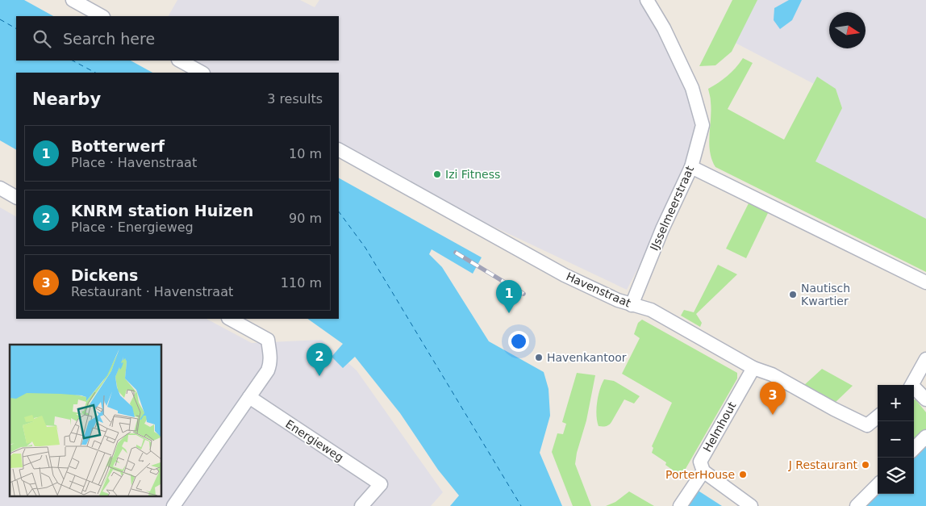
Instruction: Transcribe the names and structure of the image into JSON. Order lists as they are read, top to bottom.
{
  "streets": {
    "street": [
      "IJsselmeerstraat",
      "Havenstraat",
      "Helmhout",
      "Energieweg"
    ]
  },
  "crossings": [
    ["IJsselmeerstraat", "Havenstraat"],
    ["Havenstraat", "Helmhout"]
  ],
  "places": [
    "Izi Fitness",
    "Nautisch Kwartier",
    "Havenkantoor",
    "J Restaurant",
    "PorterHouse"
  ],
  "north": "right",
  "page": {
    "search": "Search here",
    "heading": ["Nearby", "3 results"],
    "list": [
      {
        "mark": "1",
        "name": "Botterwerf",
        "note": "Place · Havenstraat",
        "value": "10 m"
      },
      {
        "mark": "2",
        "name": "KNRM station Huizen",
        "note": "Place · Energieweg",
        "value": "90 m"
      },
      {
        "mark": "3",
        "name": "Dickens",
        "note": "Restaurant · Havenstraat",
        "value": "110 m"
      }
    ],
    "pins": ["1", "2", "3"],
    "map_buttons": ["+", "−"]
  }
}
